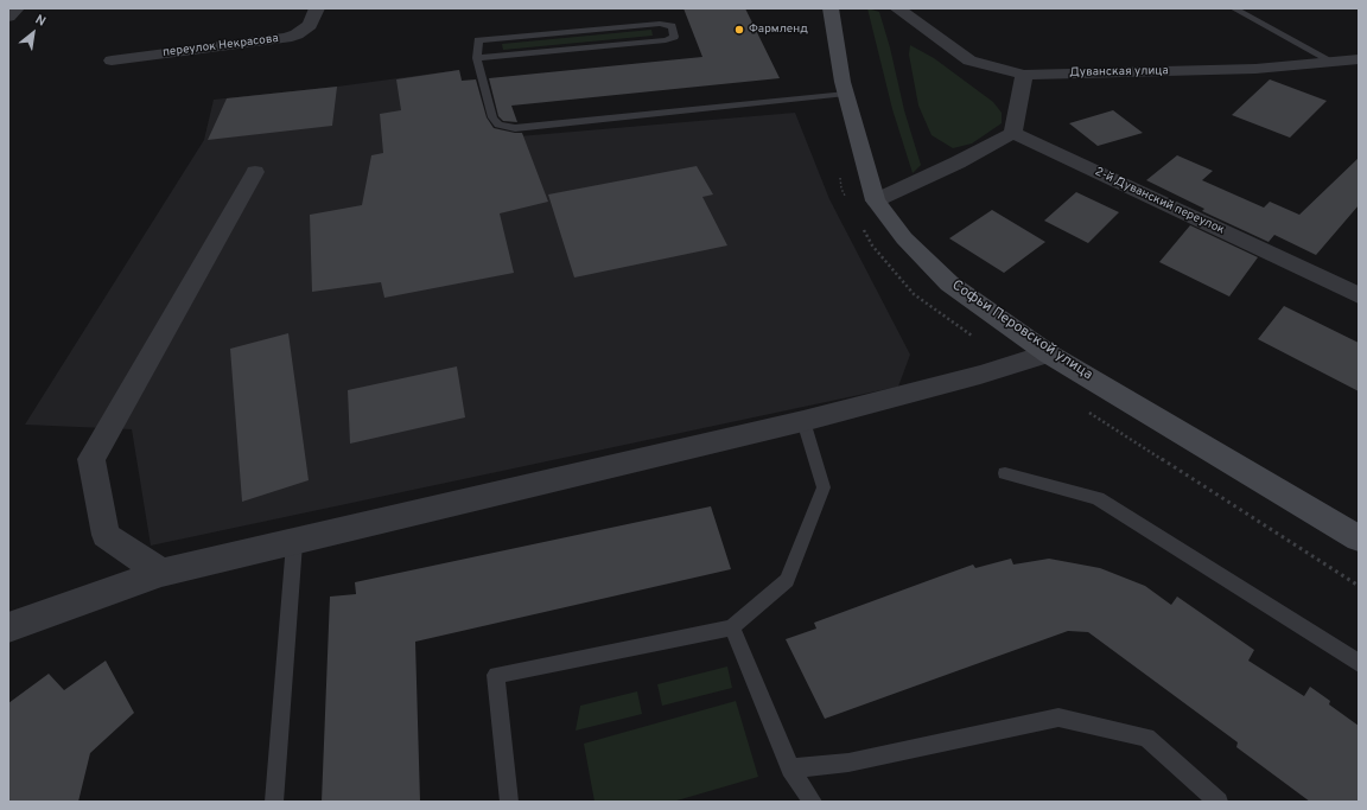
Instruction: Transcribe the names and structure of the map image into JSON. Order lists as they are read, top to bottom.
{
  "streets": {
    "main road": ["Софьи Перовской улица"],
    "street": ["переулок Некрасова", "Дуванская улица", "2-й Дуванский переулок"]
  },
  "places": ["Фармленд"],
  "north": "top right"
}
